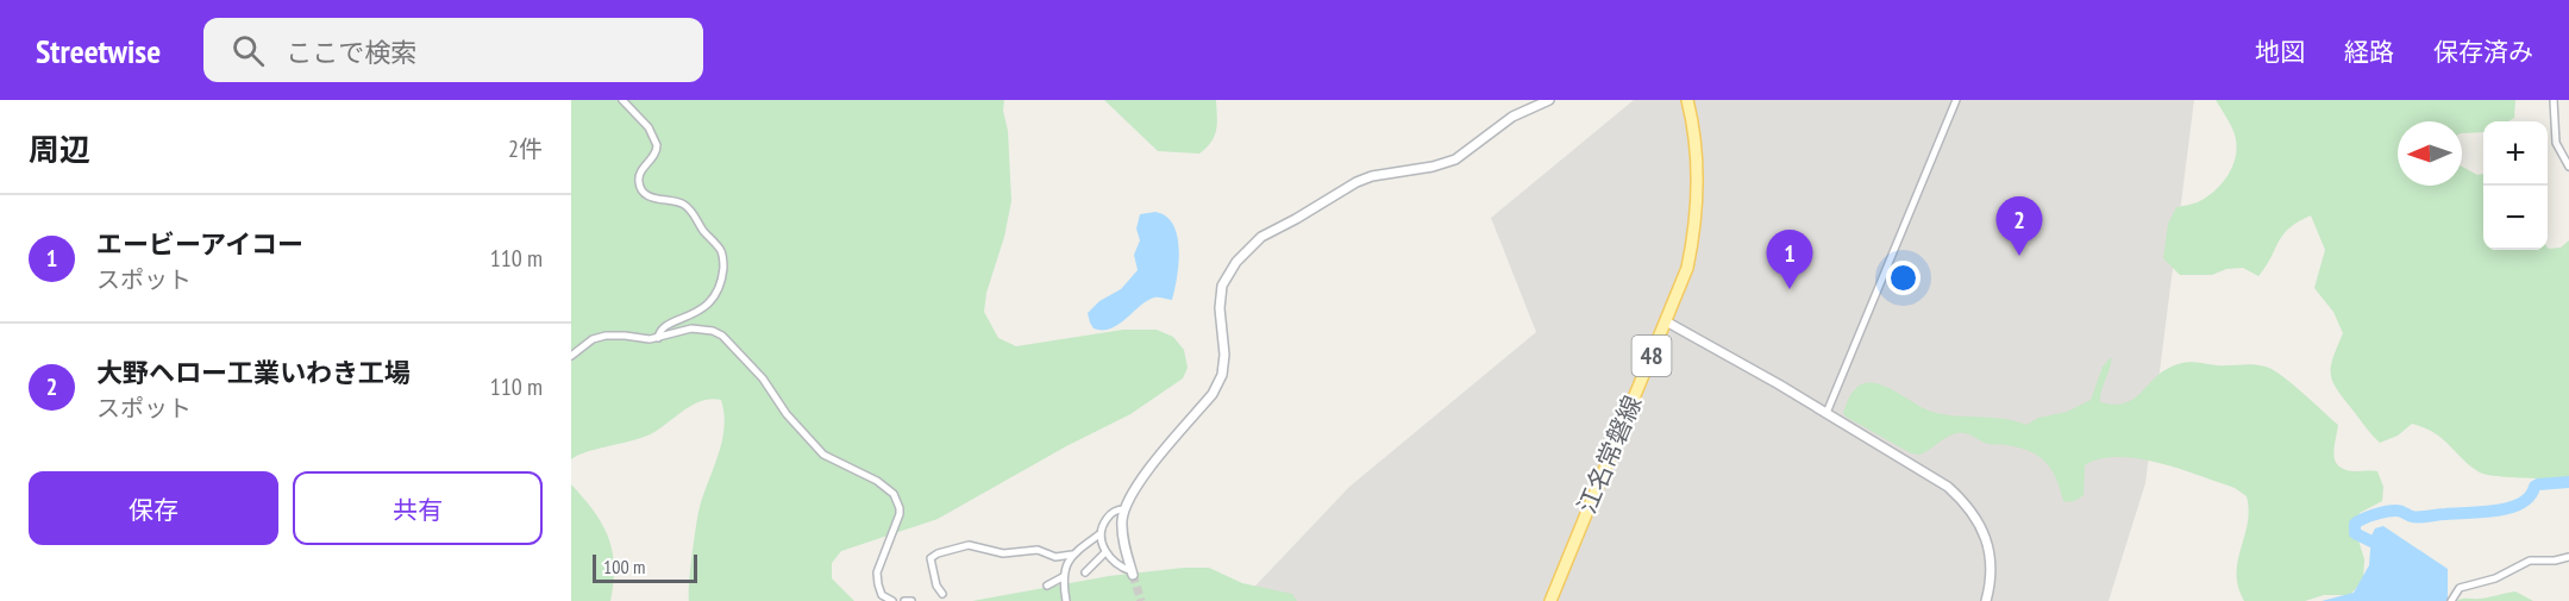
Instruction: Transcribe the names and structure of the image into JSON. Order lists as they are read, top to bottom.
{
  "streets": {
    "main road": ["48", "江名常磐線"]
  },
  "scale_bar": "100 m",
  "north": "left",
  "page": {
    "header": "Streetwise",
    "search": "ここで検索",
    "nav": ["地図", "経路", "保存済み"],
    "heading": ["周辺", "2件"],
    "map_buttons": ["+", "−"],
    "list": [
      {
        "mark": "1",
        "name": "エービーアイコー",
        "note": "スポット",
        "value": "110 m"
      },
      {
        "mark": "2",
        "name": "大野ヘロー工業いわき工場",
        "note": "スポット",
        "value": "110 m"
      }
    ],
    "pins": ["2", "1"],
    "buttons": ["保存", "共有"],
    "scale": "100 m"
  }
}
